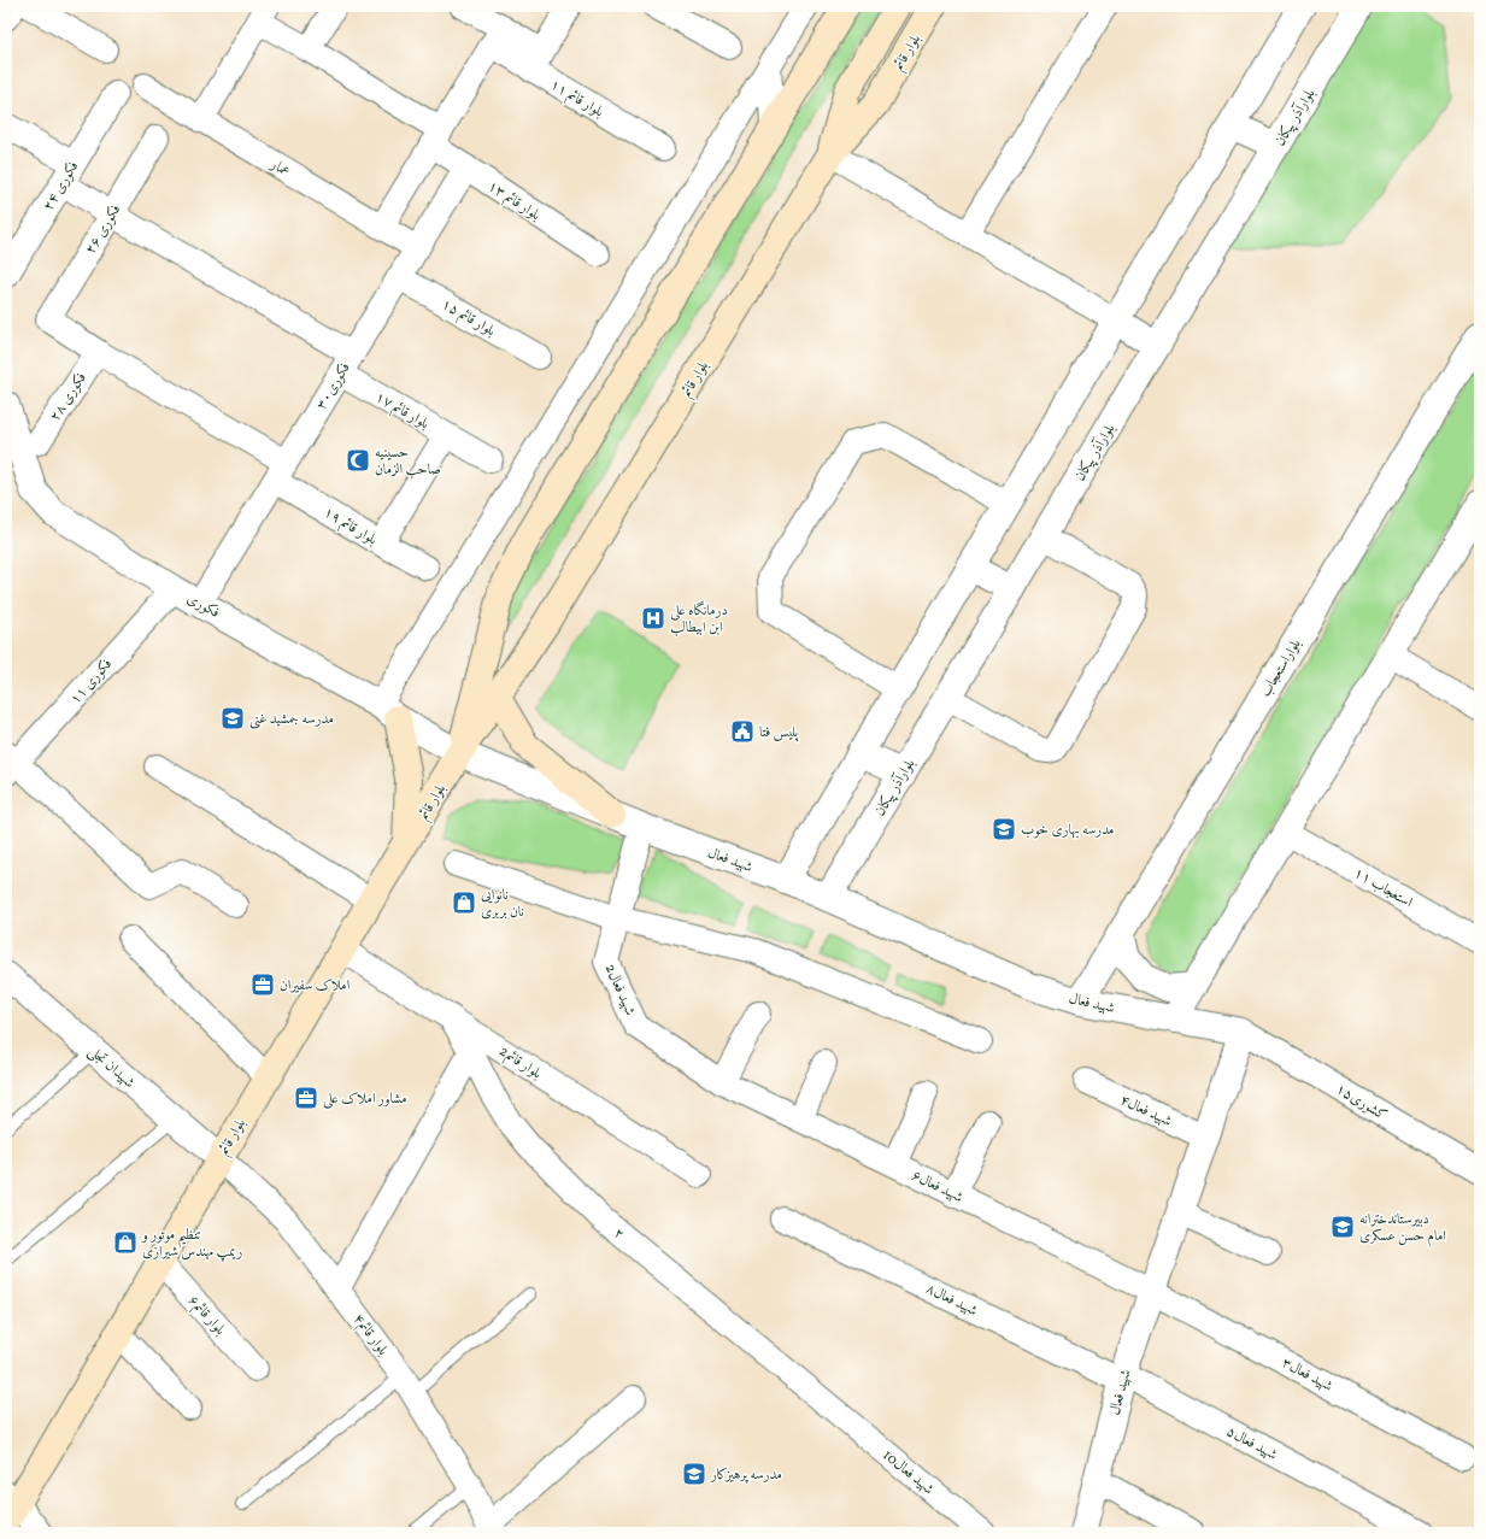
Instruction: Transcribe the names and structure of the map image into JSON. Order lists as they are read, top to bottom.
{
  "streets": {
    "main road": ["بلوار قائم"],
    "street": [
      "بلوار قائم ۱۱",
      "بلوارآذر پیکان",
      "عمار",
      "فکوری ۲۴",
      "بلوار قائم ۱۳",
      "فکوری ۲۶",
      "بلوار قائم ۱۵",
      "فکوری۳۰",
      "فکوری ۲۸",
      "بلوار قائم ۱۷",
      "بلوار قائم ۱۹",
      "فکوری",
      "بلواراستعجاب",
      "فکوری ۱۱",
      "شهید فعال",
      "استعجاب ۱۱",
      "شهید فعال2",
      "2بلوار قائم",
      "شهیدان تجلی",
      "کشوری۱۵",
      "شهید فعال۴",
      "شهید فعال۶",
      "۲",
      "شهید فعال۸",
      "بلوار قائم۶",
      "بلوار قائم۴",
      "شهید فعال۳",
      "شهید فعال۵",
      "10شهید فعال"
    ]
  },
  "crossings": [
    ["بلوار قائم", "فکوری"],
    ["بلوار قائم", "شهید فعال"],
    ["بلوار قائم", "2بلوار قائم"],
    ["بلوار قائم", "شهیدان تجلی"],
    ["بلوار قائم", "بلوار قائم۶"],
    ["بلوار قائم", "بلوار قائم۴"],
    ["بلوارآذر پیکان", "شهید فعال"],
    ["عمار", "فکوری۳۰"],
    ["فکوری ۲۴", "بلوار قائم ۱۷"],
    ["بلوار قائم ۱۳", "فکوری۳۰"],
    ["فکوری ۲۶", "بلوار قائم ۱۷"],
    ["فکوری ۲۶", "بلوار قائم ۱۹"],
    ["بلوار قائم ۱۵", "فکوری۳۰"],
    ["فکوری۳۰", "بلوار قائم ۱۷"],
    ["فکوری۳۰", "بلوار قائم ۱۹"],
    ["فکوری۳۰", "فکوری"],
    ["فکوری ۲۸", "بلوار قائم ۱۹"],
    ["فکوری", "فکوری ۱۱"],
    ["فکوری", "شهید فعال"],
    ["بلواراستعجاب", "شهید فعال"],
    ["شهید فعال", "شهید فعال2"],
    ["شهید فعال", "کشوری۱۵"],
    ["شهید فعال", "شهید فعال۴"],
    ["شهید فعال", "شهید فعال۶"],
    ["شهید فعال", "شهید فعال۸"],
    ["شهید فعال", "شهید فعال۳"],
    ["شهید فعال", "شهید فعال۵"],
    ["شهید فعال2", "شهید فعال۶"],
    ["2بلوار قائم", "۲"],
    ["شهیدان تجلی", "بلوار قائم۴"],
    ["شهید فعال۶", "شهید فعال۳"],
    ["۲", "10شهید فعال"],
    ["شهید فعال۸", "شهید فعال۵"]
  ],
  "places": {
    "mosque": ["حسینیه صاحب الزمان"],
    "hospital": ["درمانگاه علی ابن ابیطالب"],
    "school or university": [
      "مدرسه جمشید غنی",
      "مدرسه بهاری خوب",
      "دبیرستاندخترانه امام حسن عسکری",
      "مدرسه پرهیزکار"
    ],
    "public building": ["پلیس فتا"],
    "shop": ["نانوایی نان بربری", "تنظیم موتور و ریمپ مهندس شیرازی"],
    "office": ["املاک سفیران", "مشاور املاک علی"]
  }
}
